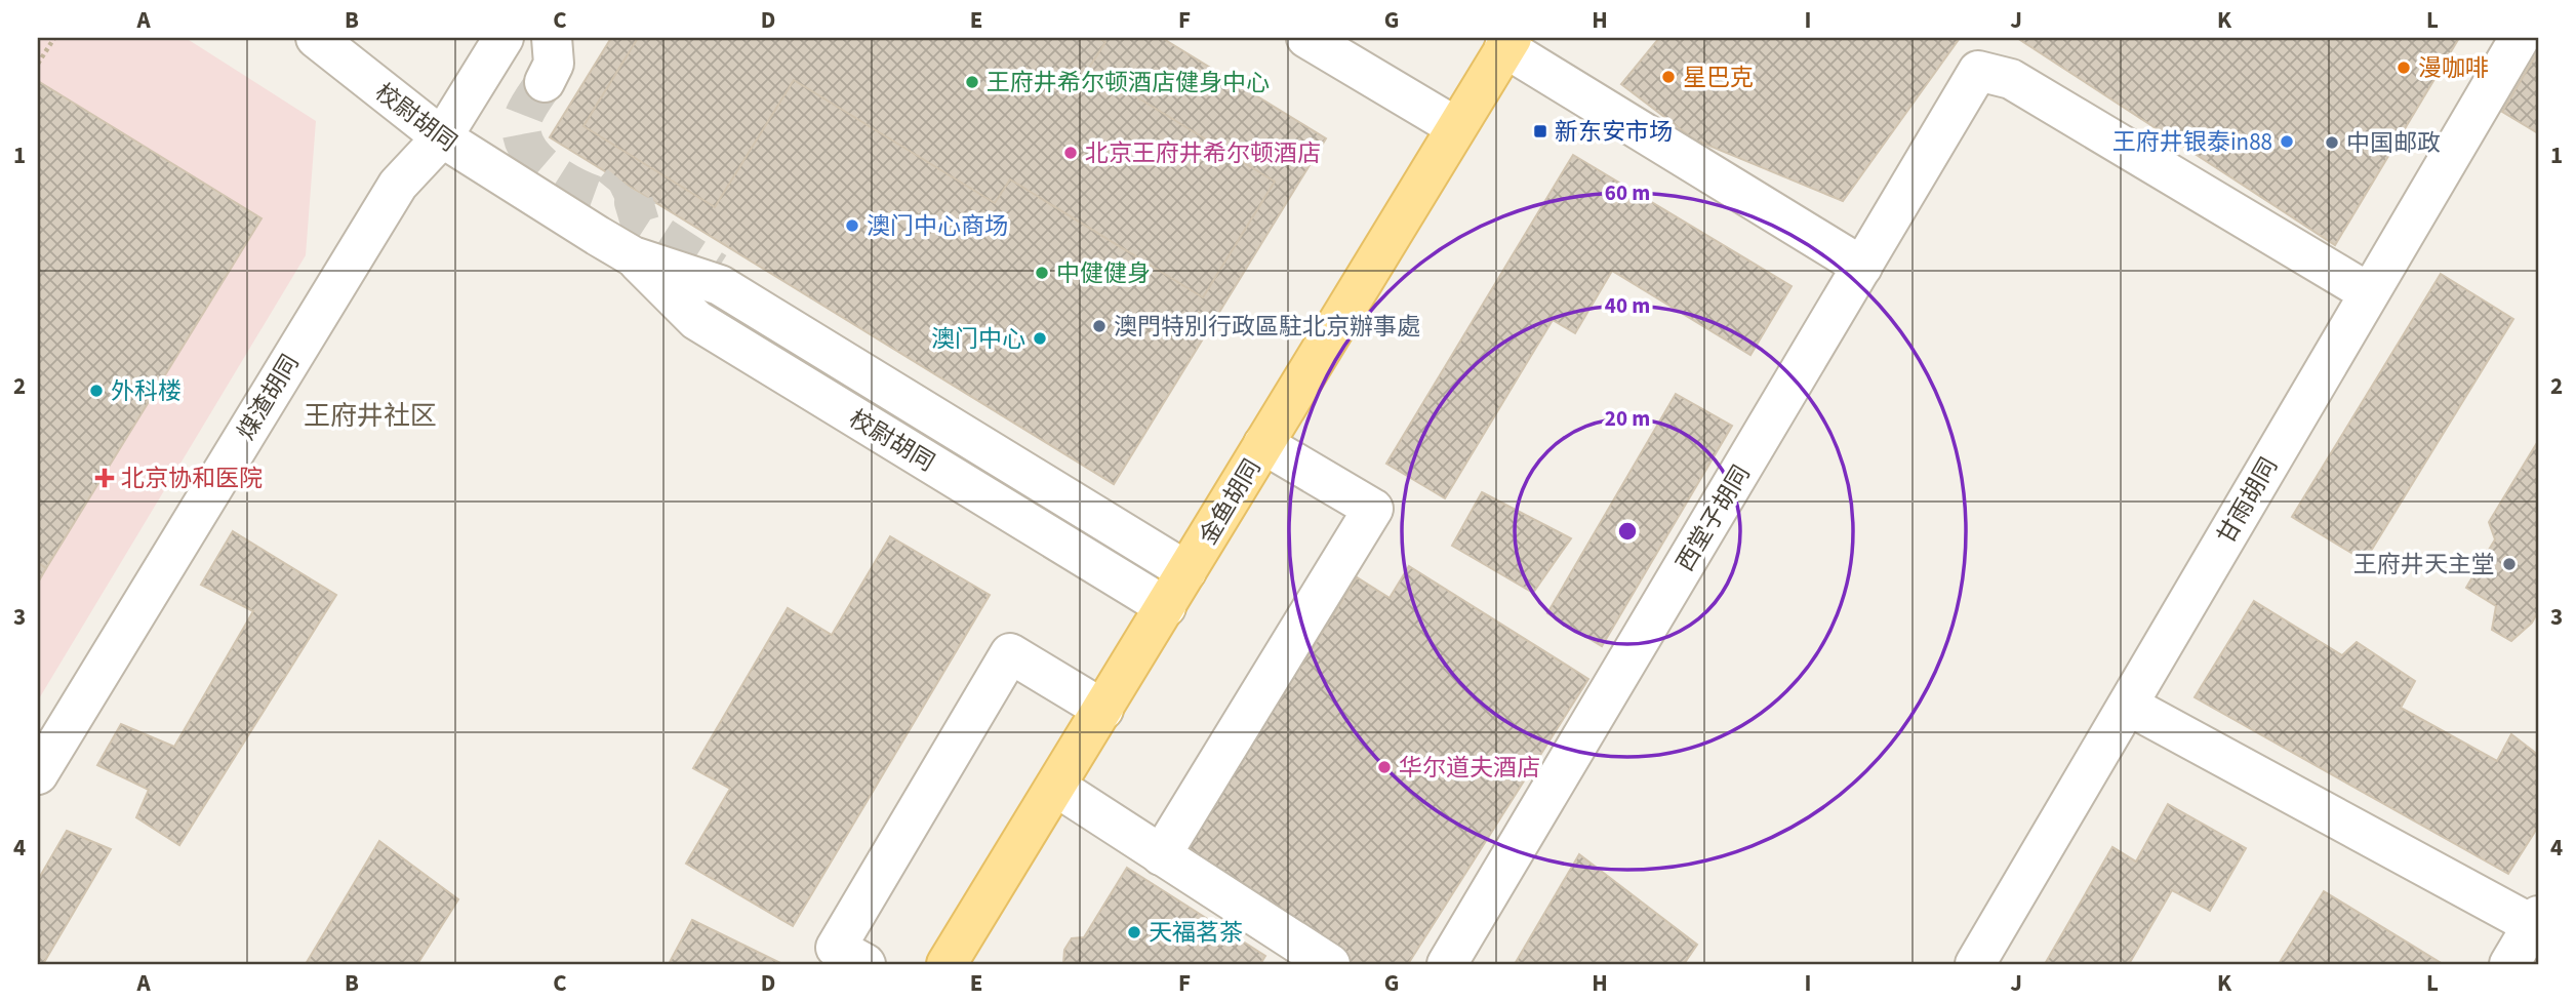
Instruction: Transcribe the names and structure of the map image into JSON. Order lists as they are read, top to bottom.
{
  "streets": {
    "main road": ["金鱼胡同"],
    "street": [
      "校尉胡同",
      "煤渣胡同",
      "甘雨胡同",
      "西堂子胡同"
    ]
  },
  "crossings": [
    ["校尉胡同", "煤渣胡同"],
    ["校尉胡同", "金鱼胡同"],
    ["甘雨胡同", "西堂子胡同"]
  ],
  "districts": ["王府井社区"],
  "places": {
    "other": [
      "漫咖啡",
      "星巴克",
      "王府井希尔顿酒店健身中心",
      "王府井银泰in88",
      "中国邮政",
      "北京王府井希尔顿酒店",
      "澳门中心商场",
      "中健健身",
      "澳門特別行政區駐北京辦事處",
      "澳门中心",
      "外科楼",
      "王府井天主堂",
      "华尔道夫酒店",
      "天福茗茶"
    ],
    "transit": ["新东安市场"],
    "health": ["北京协和医院"]
  },
  "grid": {
    "columns": [
      "A",
      "B",
      "C",
      "D",
      "E",
      "F",
      "G",
      "H",
      "I",
      "J",
      "K",
      "L"
    ],
    "rows": [
      "1",
      "2",
      "3",
      "4"
    ]
  },
  "rings": ["60 m", "40 m", "20 m"]
}
